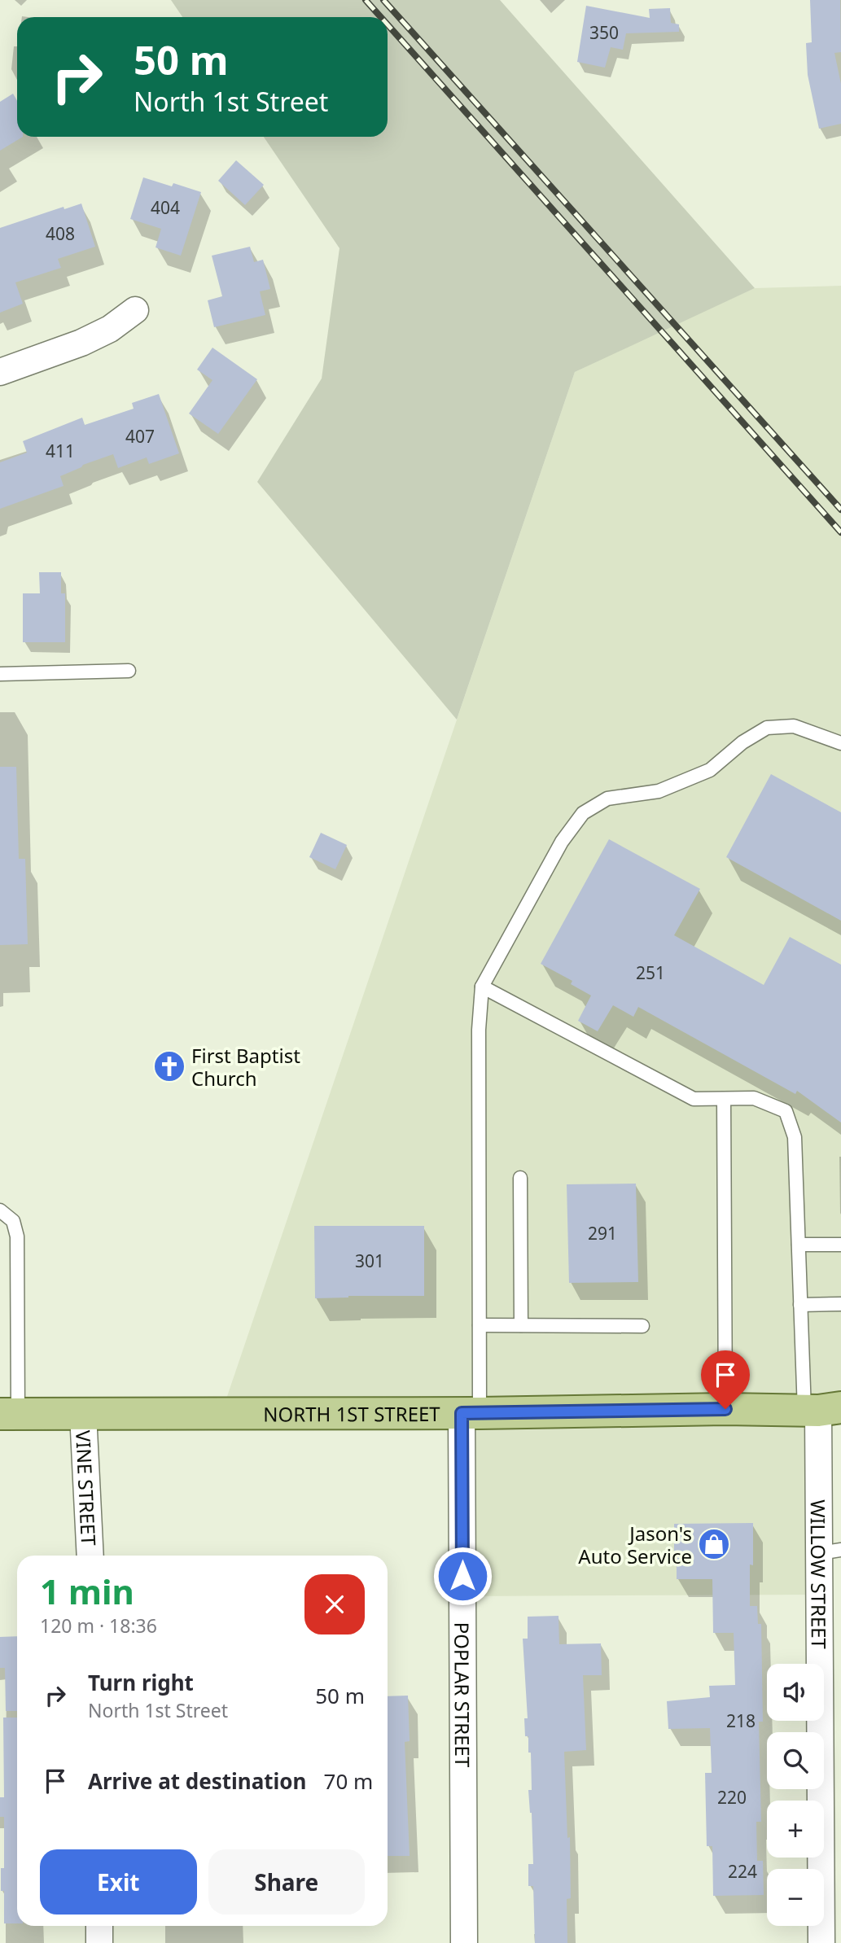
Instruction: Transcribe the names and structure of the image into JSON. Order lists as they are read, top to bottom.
{
  "streets": {
    "main road": ["NORTH 1ST STREET"],
    "street": ["VINE STREET", "WILLOW STREET", "POPLAR STREET"]
  },
  "crossings": [
    ["NORTH 1ST STREET", "VINE STREET"],
    ["NORTH 1ST STREET", "WILLOW STREET"],
    ["NORTH 1ST STREET", "POPLAR STREET"]
  ],
  "places": {
    "church": ["First Baptist Church"],
    "shop": ["Jason's Auto Service"]
  },
  "house_numbers": [
    "350",
    "404",
    "408",
    "407",
    "411",
    "251",
    "291",
    "301",
    "218",
    "220",
    "224"
  ],
  "page": {
    "turn": ["50 m", "North 1st Street"],
    "heading": ["1 min", "120 m · 18:36"],
    "list": [
      {
        "name": "Turn right",
        "note": "North 1st Street",
        "value": "50 m"
      },
      {
        "name": "Arrive at destination",
        "value": "70 m"
      }
    ],
    "map_buttons": ["+", "−"],
    "buttons": ["Exit", "Share"]
  }
}
